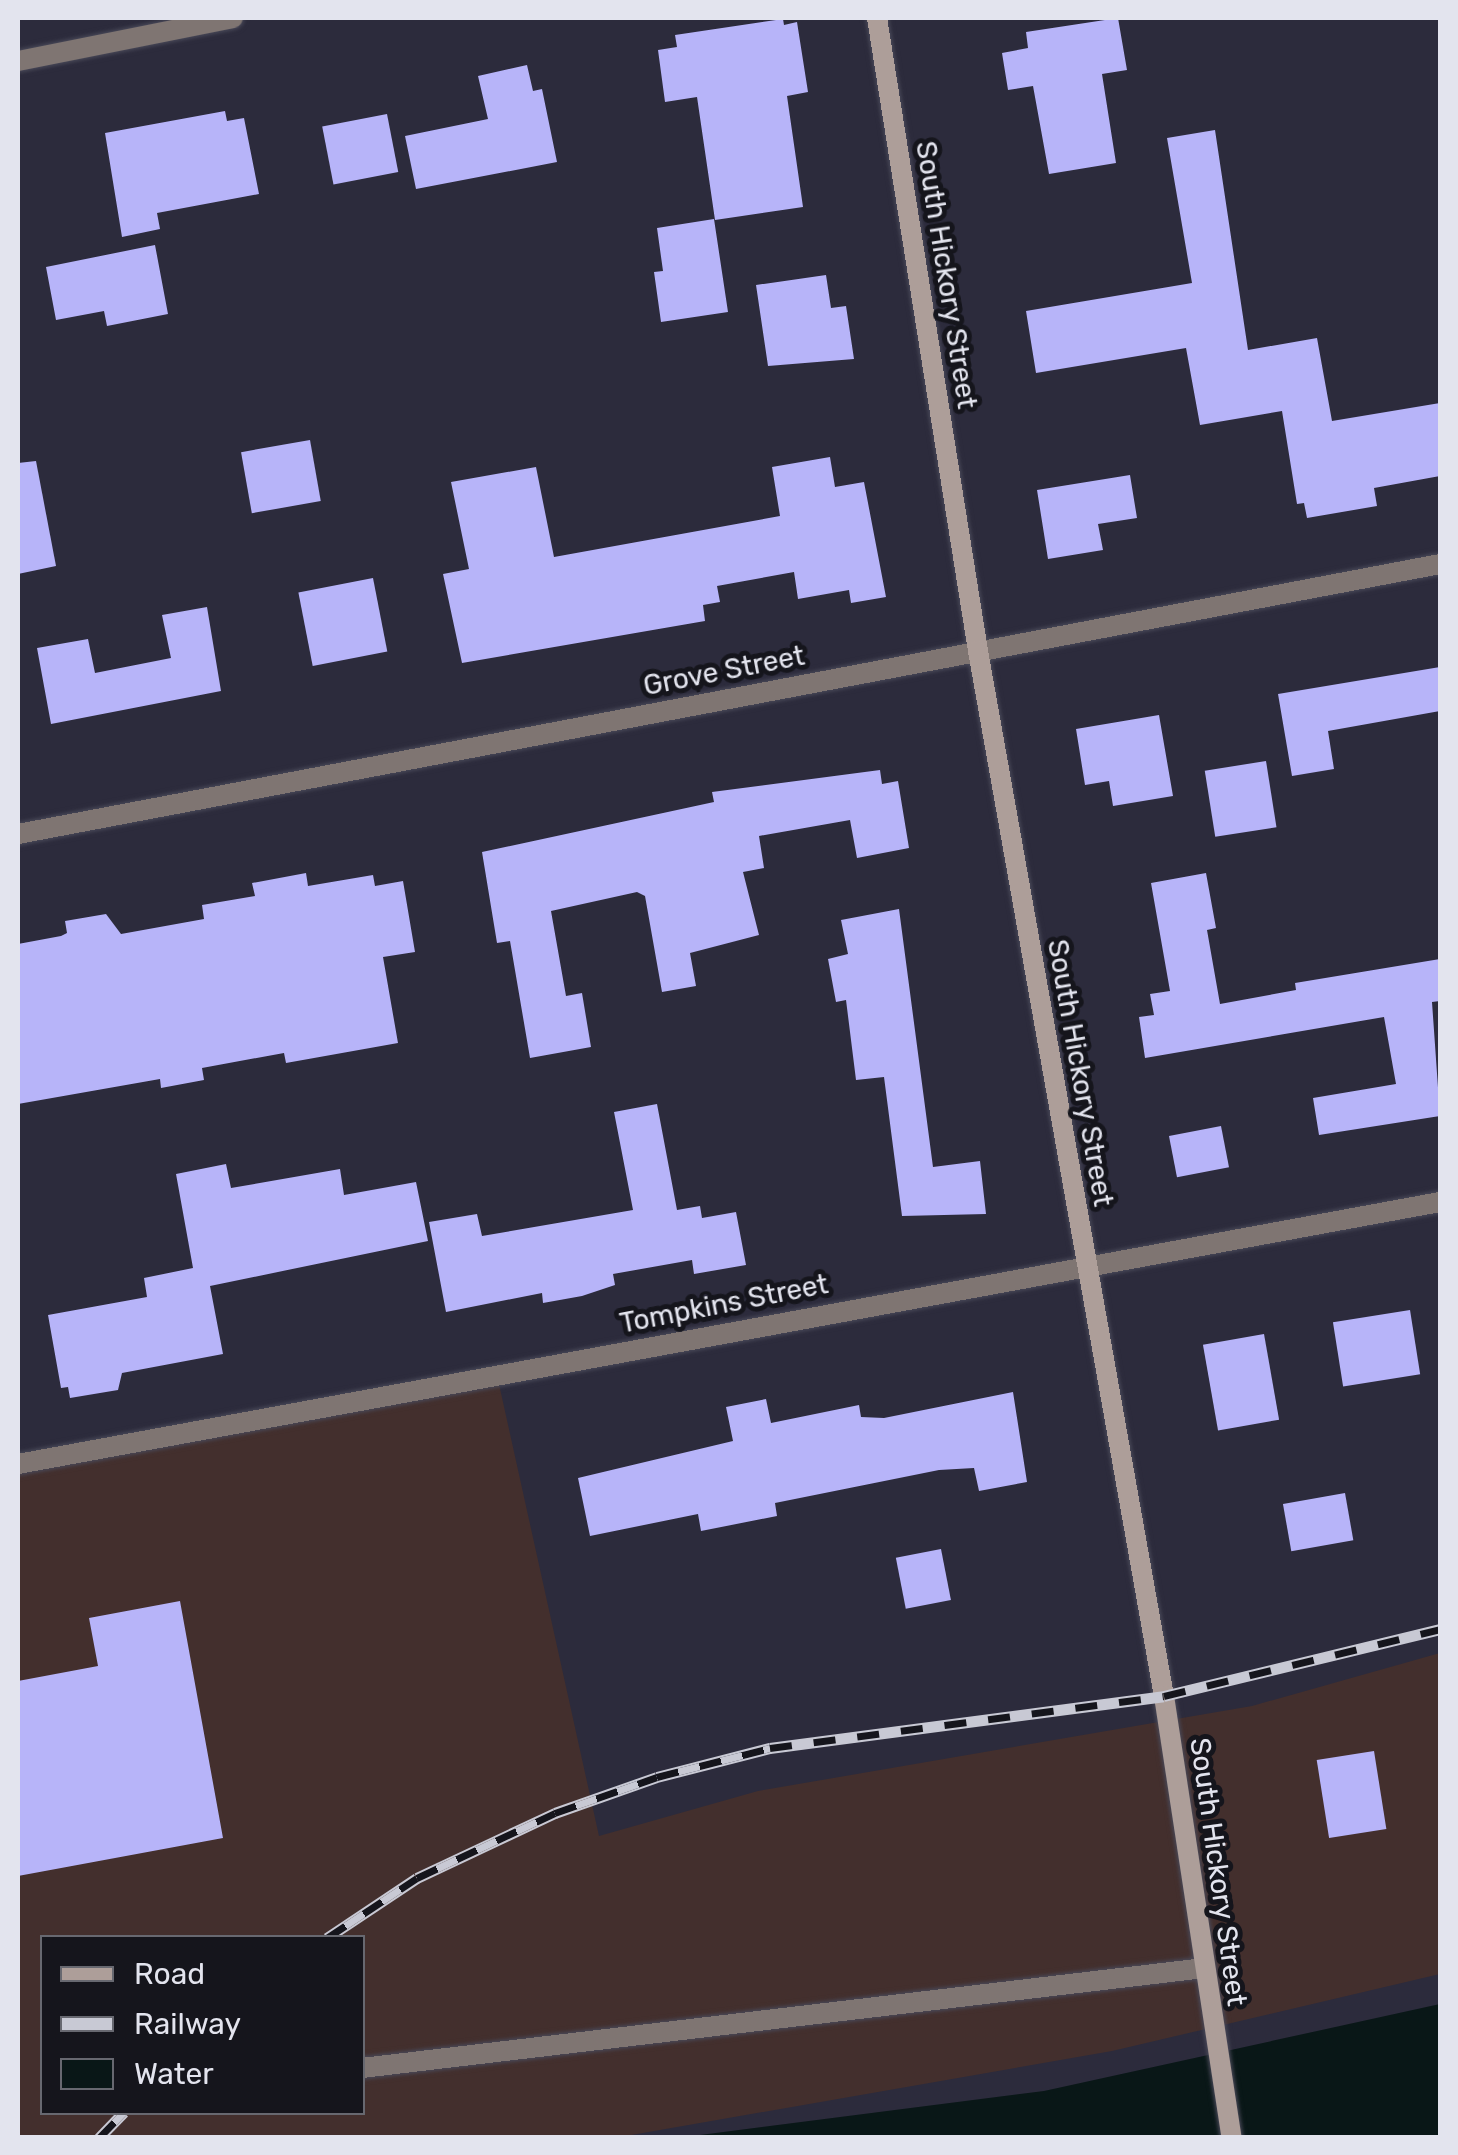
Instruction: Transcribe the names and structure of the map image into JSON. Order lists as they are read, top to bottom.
{
  "streets": {
    "street": ["South Hickory Street", "Grove Street", "Tompkins Street"]
  },
  "crossings": [
    ["South Hickory Street", "Grove Street"],
    ["South Hickory Street", "Tompkins Street"]
  ],
  "legend": ["Road", "Railway", "Water"]
}
